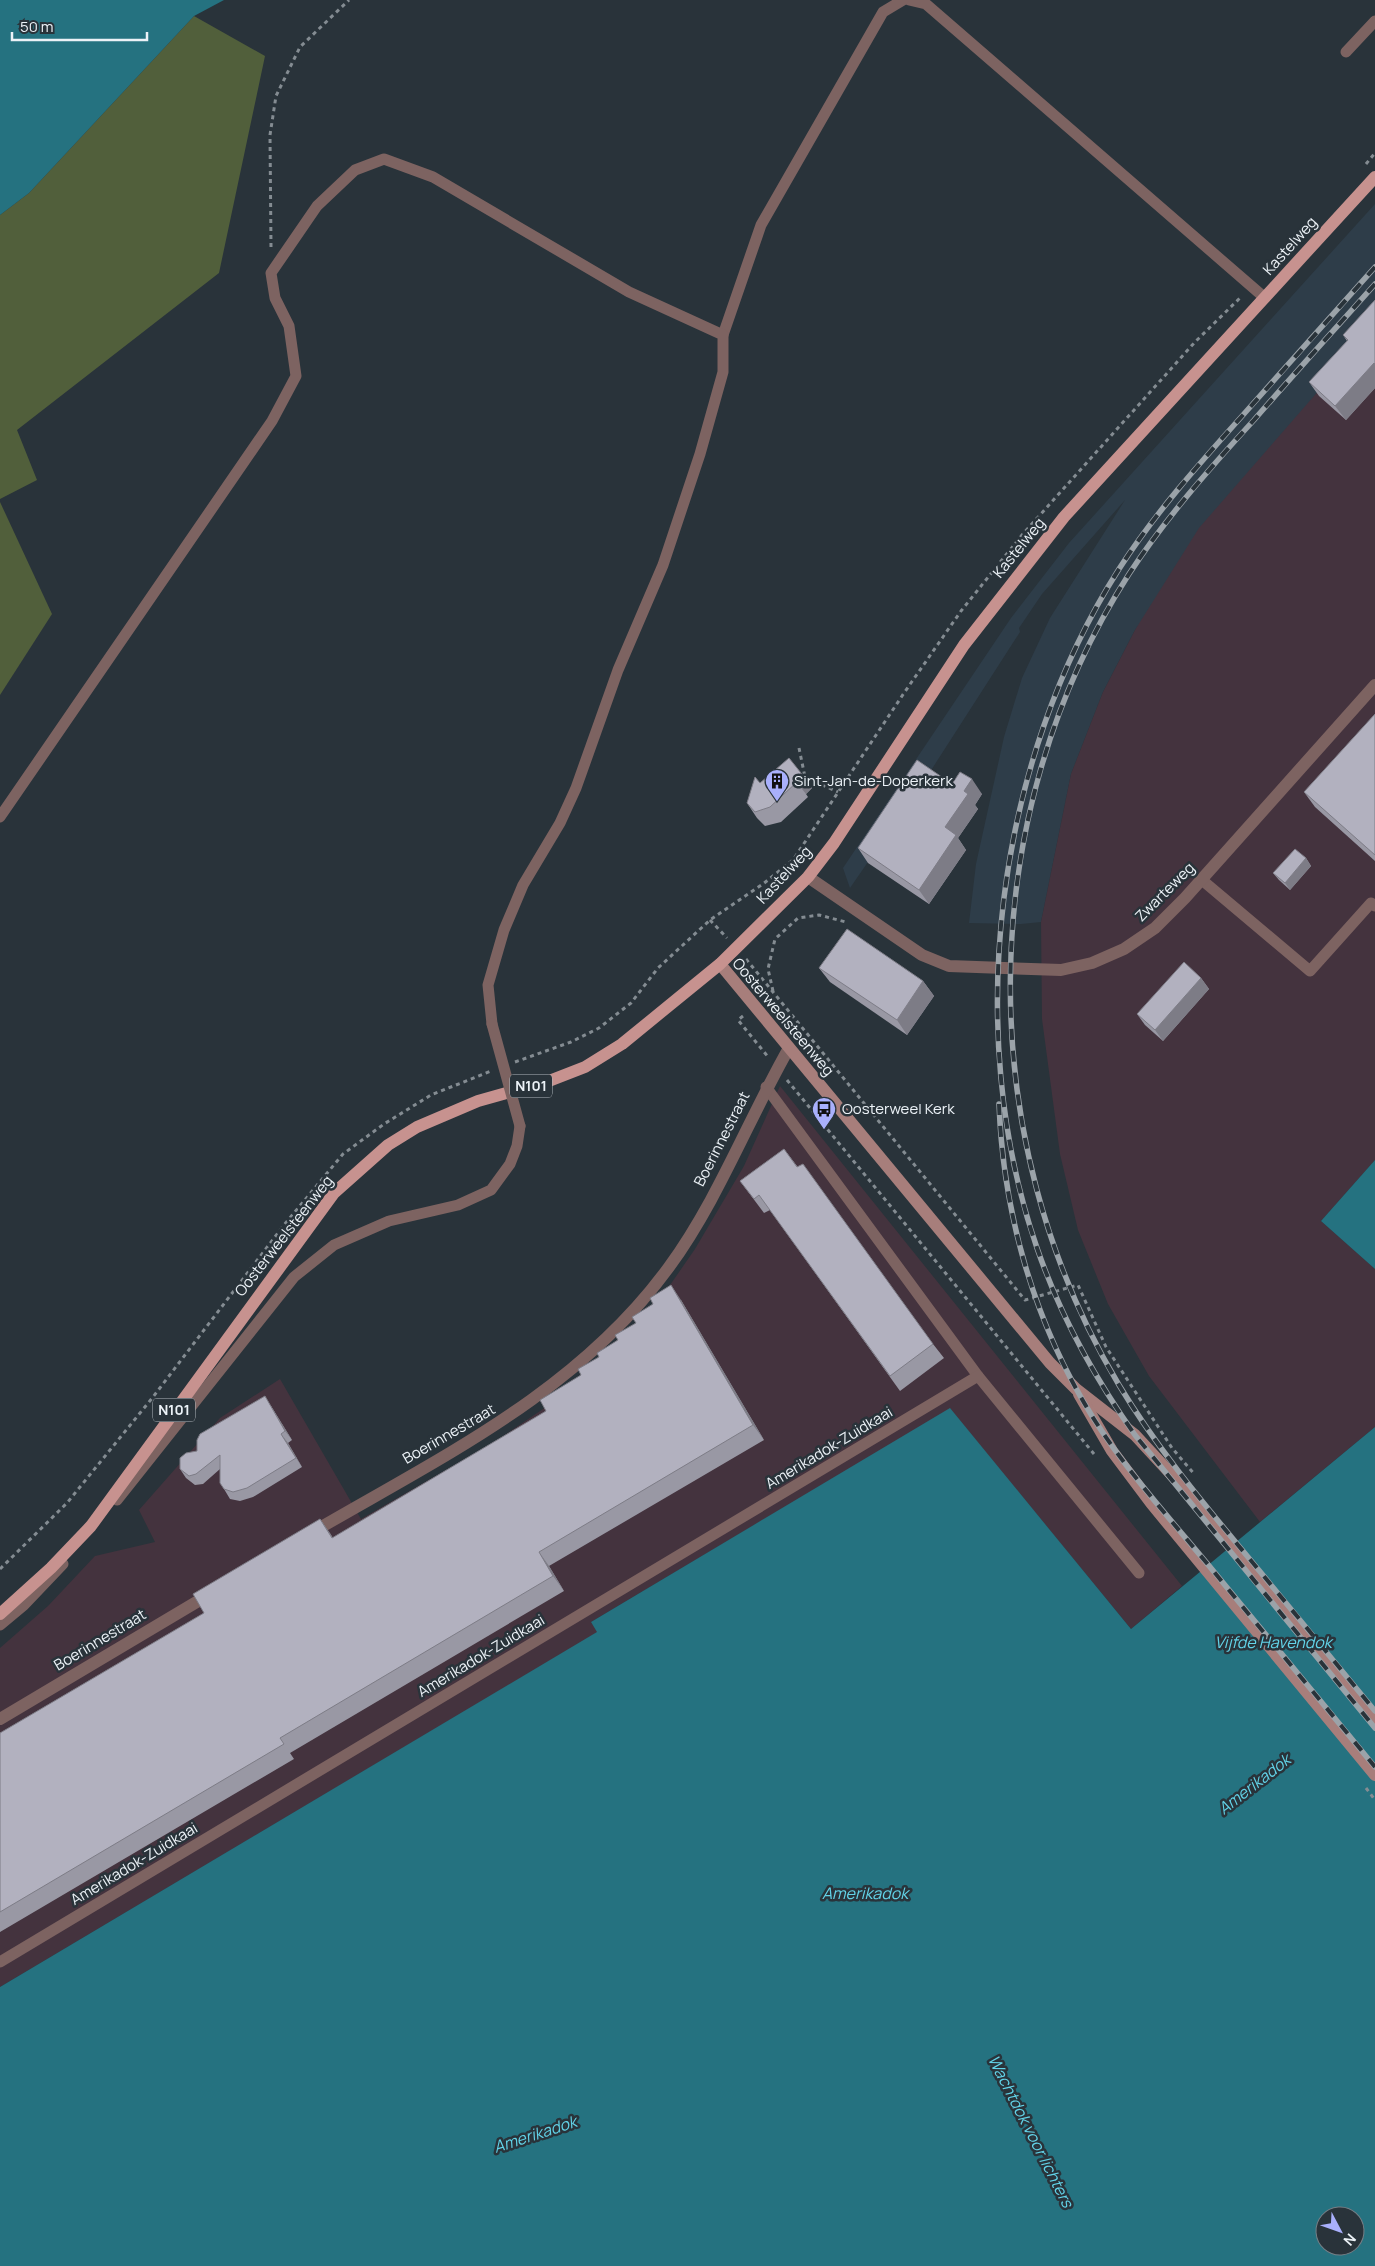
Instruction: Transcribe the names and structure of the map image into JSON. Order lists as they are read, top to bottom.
{
  "streets": {
    "main road": ["Kastelweg", "Oosterweelsteenweg", "N101"],
    "street": ["Zwarteweg", "Boerinnestraat"],
    "lane": ["Amerikadok-Zuidkaai"]
  },
  "crossings": [
    ["Kastelweg", "Zwarteweg"],
    ["Kastelweg", "Oosterweelsteenweg"],
    ["Oosterweelsteenweg", "Boerinnestraat"]
  ],
  "water": ["Vijfde Havendok", "Amerikadok", "Wachtdok voor lichters"],
  "places": {
    "building": ["Sint-Jan-de-Doperkerk"],
    "bus stop": ["Oosterweel Kerk"]
  },
  "scale_bar": "50 m",
  "north": "bottom right"
}
